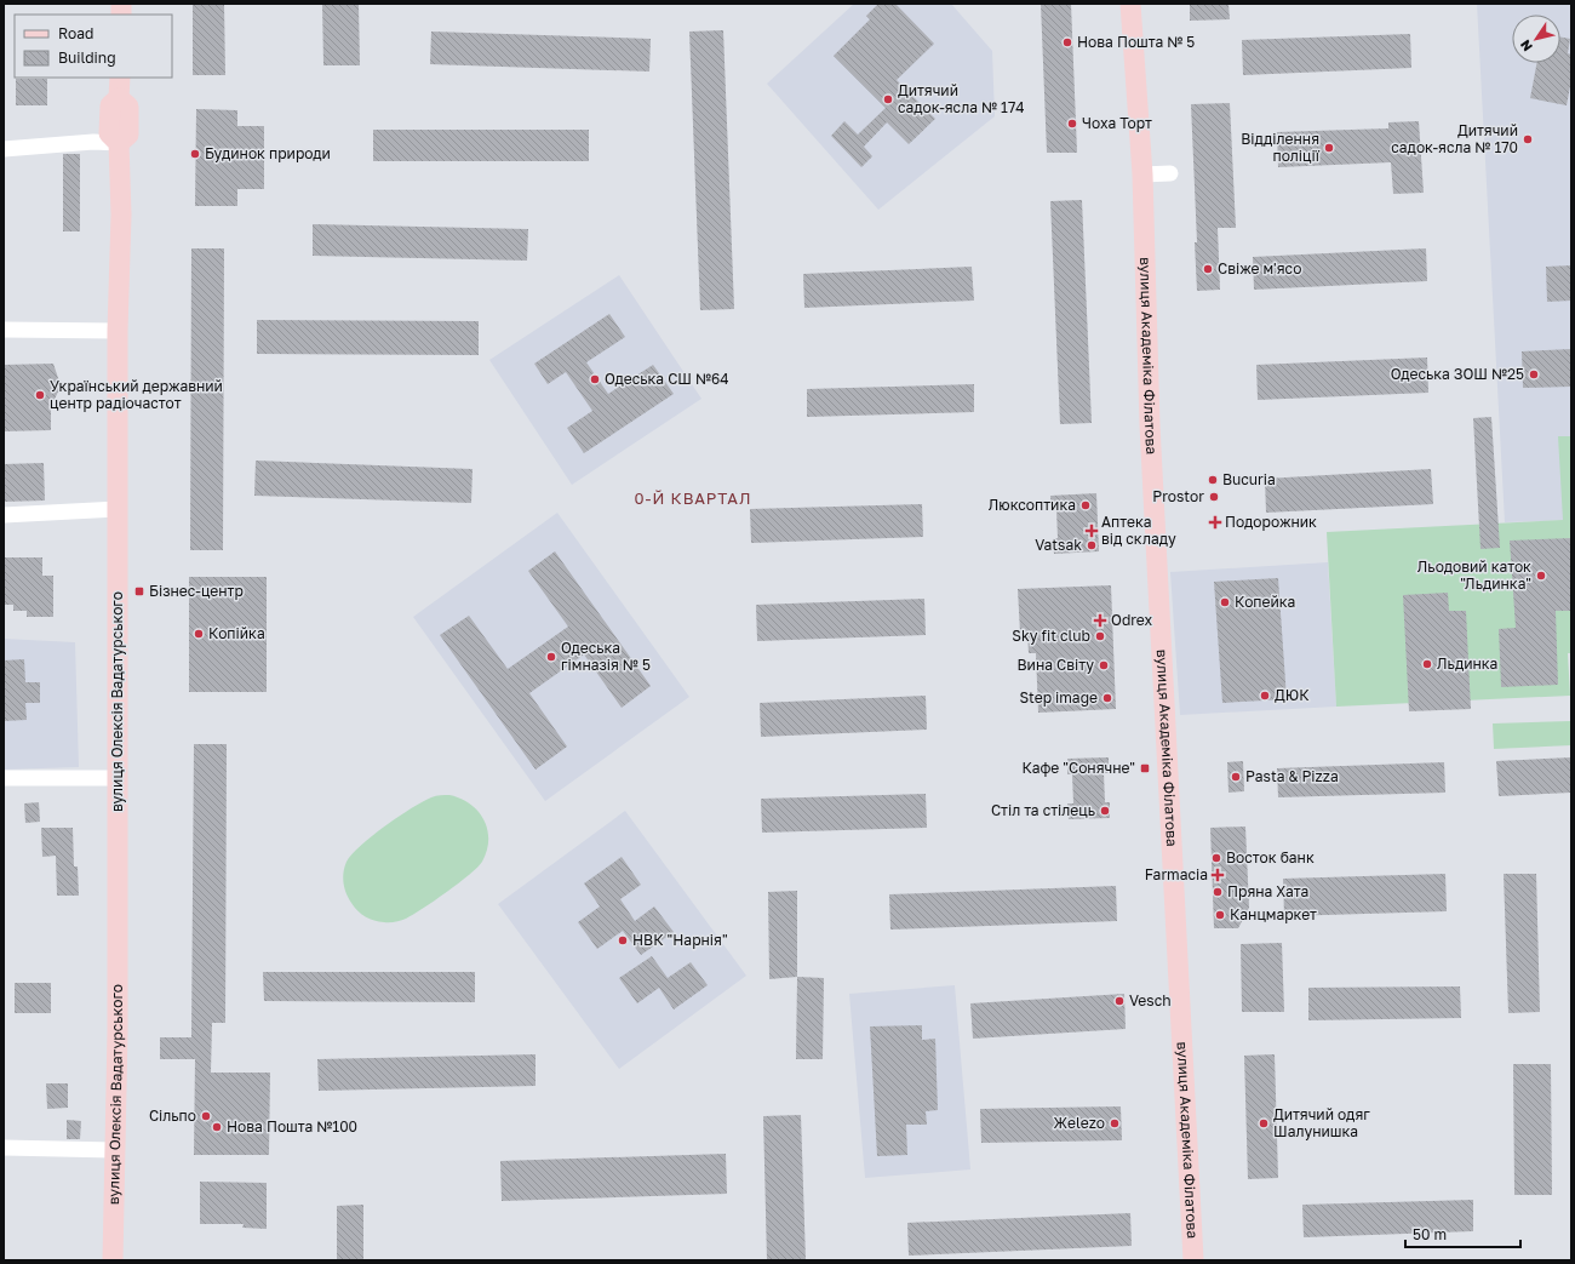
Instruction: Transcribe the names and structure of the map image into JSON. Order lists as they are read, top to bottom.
{
  "streets": {
    "main road": ["вулиця Академіка Філатова", "вулиця Олексія Вадатурського"]
  },
  "districts": ["0-Й КВАРТАЛ"],
  "places": {
    "other": [
      "Нова Пошта № 5",
      "Дитячий садок-ясла № 174",
      "Чоха Торт",
      "Дитячий садок-ясла № 170",
      "Відділення поліції",
      "Будинок природи",
      "Свіже м'ясо",
      "Одеська ЗОШ №25",
      "Одеська СШ №64",
      "Український державний центр радіочастот",
      "Bucuria",
      "Prostor",
      "Люксоптика",
      "Vatsak",
      "Льодовий каток \"Льдинка\"",
      "Копейка",
      "Копійка",
      "Sky fit club",
      "Одеська гімназія № 5",
      "Льдинка",
      "Вина Світу",
      "ДЮК",
      "Step image",
      "Pasta & Pizza",
      "Стіл та стілець",
      "Восток банк",
      "Пряна Хата",
      "Канцмаркет",
      "НВК \"Нарнія\"",
      "Vesch",
      "Сільпо",
      "Жelezo",
      "Дитячий одяг Шалунишка",
      "Нова Пошта №100"
    ],
    "health": [
      "Подорожник",
      "Аптека від складу",
      "Odrex",
      "Farmacia"
    ],
    "transit": ["Бізнес-центр", "Кафе \"Сонячне\""]
  },
  "legend": ["Road", "Building"],
  "scale_bar": "50 m",
  "north": "bottom left"
}
